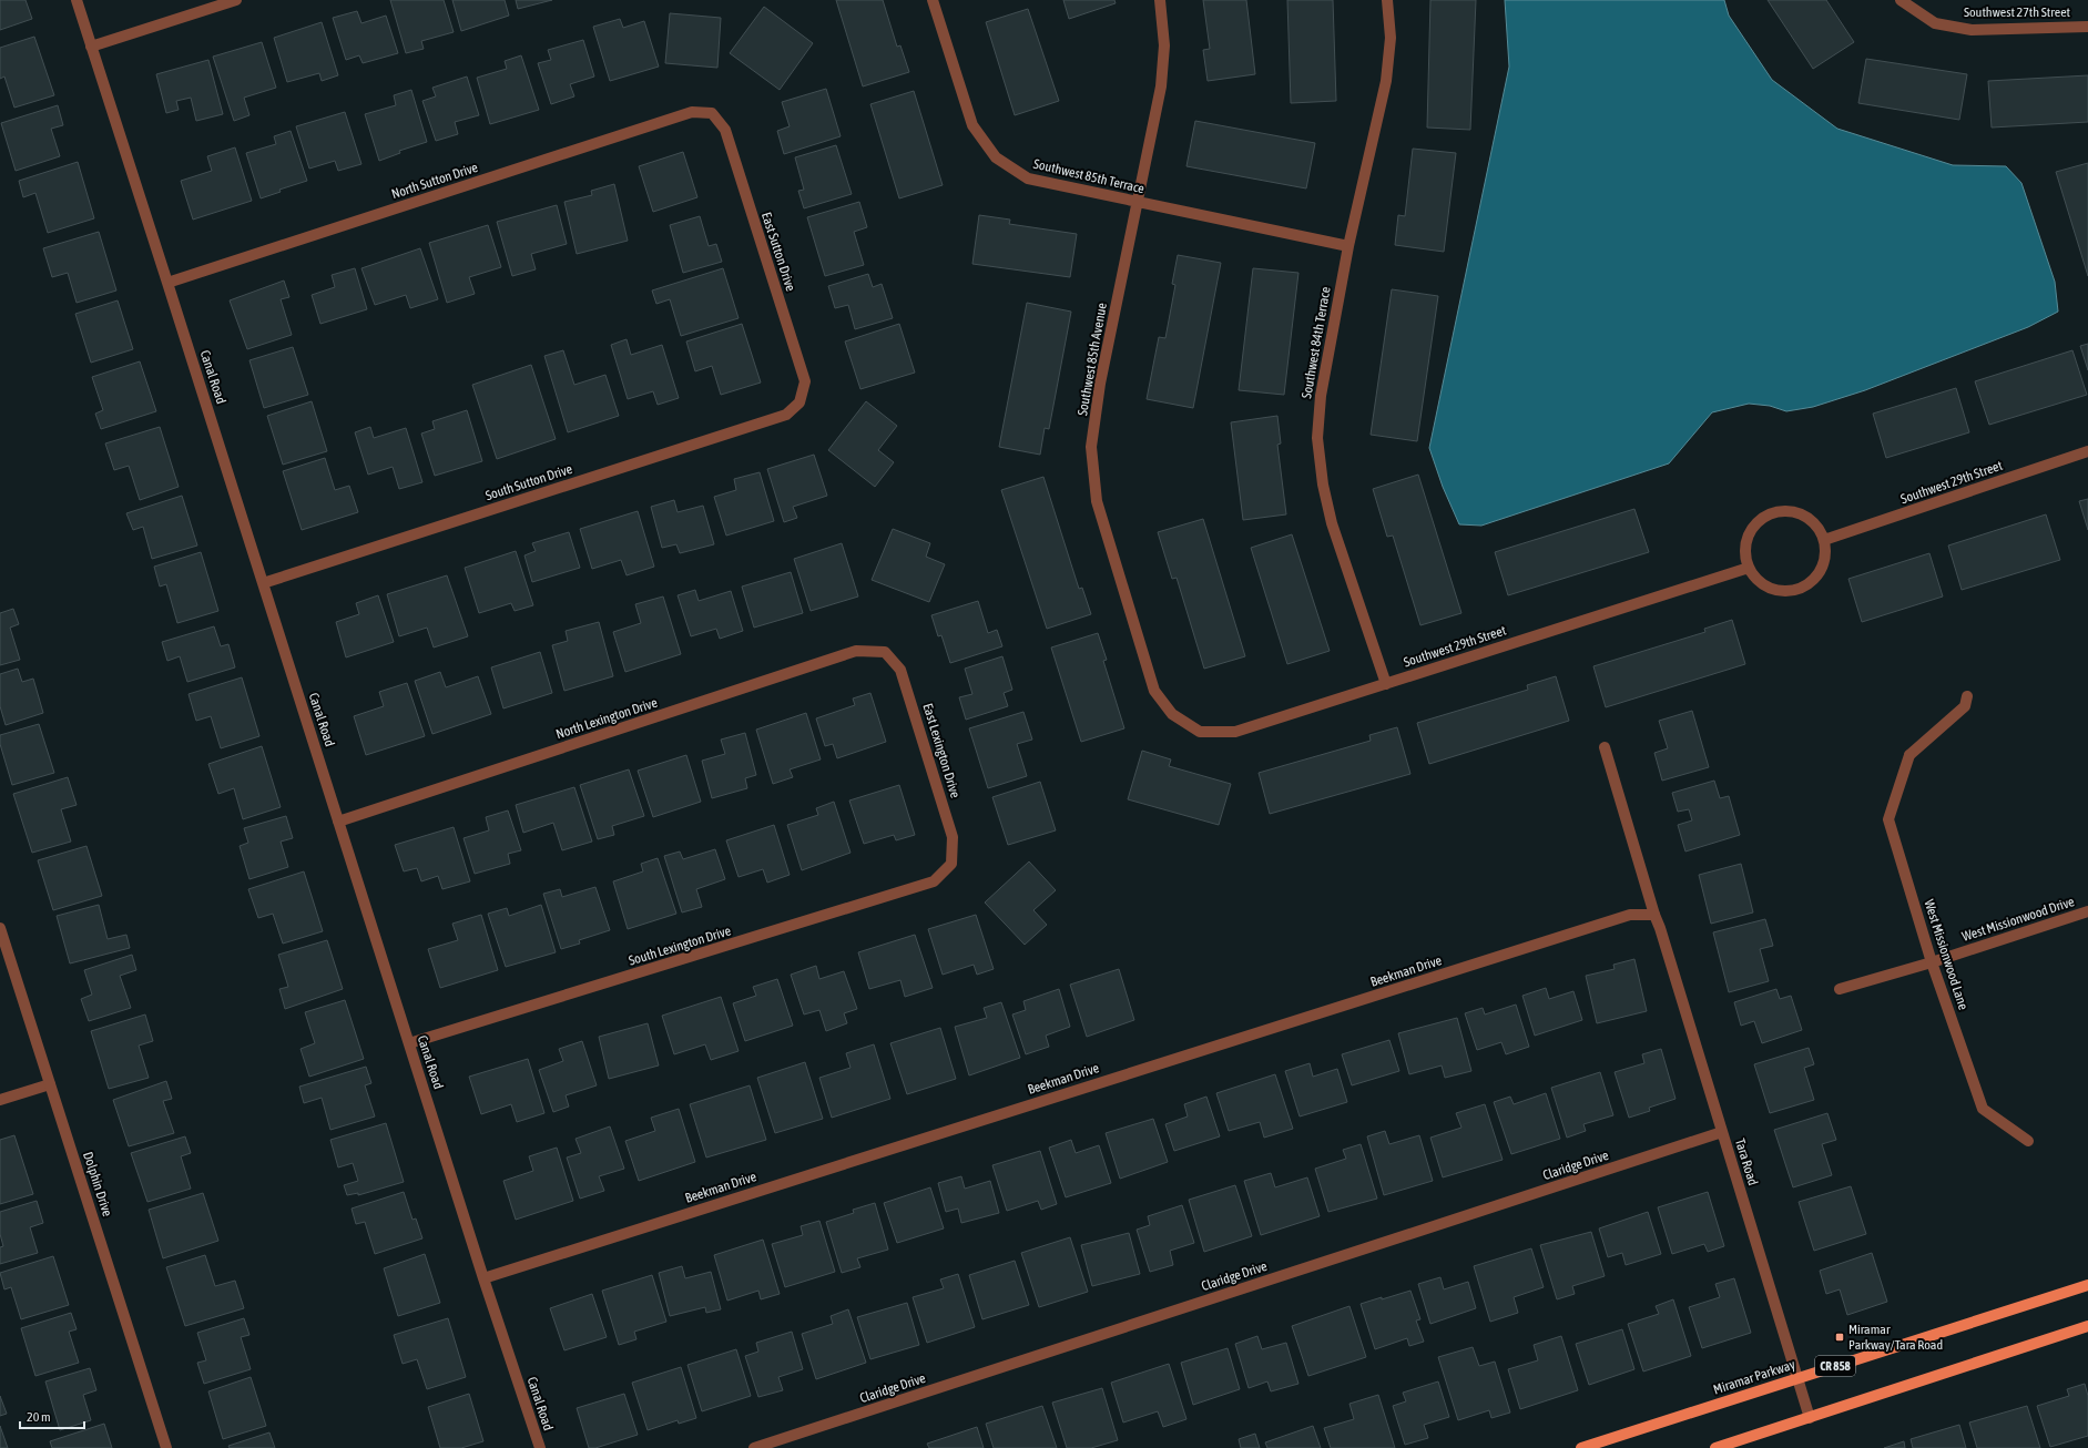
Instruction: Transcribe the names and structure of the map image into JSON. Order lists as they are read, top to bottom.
{
  "streets": {
    "main road": ["CR 858", "Miramar Parkway"],
    "street": [
      "Southwest 27th Street",
      "Southwest 85th Terrace",
      "North Sutton Drive",
      "East Sutton Drive",
      "Southwest 84th Terrace",
      "Southwest 85th Avenue",
      "Canal Road",
      "South Sutton Drive",
      "Southwest 29th Street",
      "North Lexington Drive",
      "East Lexington Drive",
      "West Missionwood Drive",
      "South Lexington Drive",
      "West Missionwood Lane",
      "Beekman Drive",
      "Tara Road",
      "Claridge Drive",
      "Dolphin Drive"
    ]
  },
  "crossings": [
    ["Southwest 85th Terrace", "Southwest 84th Terrace"],
    ["Southwest 85th Terrace", "Southwest 85th Avenue"],
    ["North Sutton Drive", "East Sutton Drive"],
    ["North Sutton Drive", "Canal Road"],
    ["East Sutton Drive", "South Sutton Drive"],
    ["Southwest 84th Terrace", "Southwest 29th Street"],
    ["Southwest 85th Avenue", "Southwest 29th Street"],
    ["Canal Road", "South Sutton Drive"],
    ["Canal Road", "North Lexington Drive"],
    ["Canal Road", "South Lexington Drive"],
    ["Canal Road", "Beekman Drive"],
    ["North Lexington Drive", "East Lexington Drive"],
    ["East Lexington Drive", "South Lexington Drive"],
    ["West Missionwood Drive", "West Missionwood Lane"],
    ["Beekman Drive", "Tara Road"],
    ["Tara Road", "Claridge Drive"],
    ["Tara Road", "Miramar Parkway"]
  ],
  "places": {
    "transit": ["Miramar Parkway/Tara Road"]
  },
  "scale_bar": "20 m"
}
